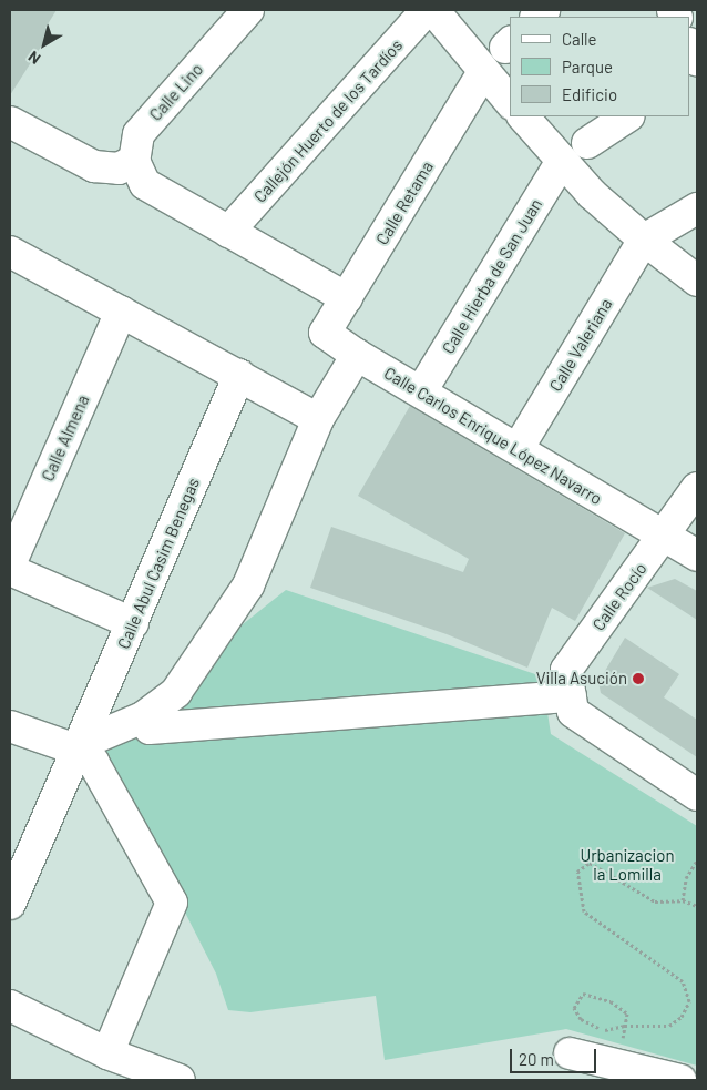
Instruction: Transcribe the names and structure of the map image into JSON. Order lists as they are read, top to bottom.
{
  "streets": {
    "street": [
      "Calle Lino",
      "Callejón Huerto de los Tardíos",
      "Calle Retama",
      "Calle Hierba de San Juan",
      "Calle Valeriana",
      "Calle Carlos Enrique López Navarro",
      "Calle Almena",
      "Calle Abul Casim Benegas",
      "Calle Rocío"
    ]
  },
  "crossings": [
    ["Calle Retama", "Calle Carlos Enrique López Navarro"],
    ["Calle Hierba de San Juan", "Calle Carlos Enrique López Navarro"],
    ["Calle Valeriana", "Calle Carlos Enrique López Navarro"],
    ["Calle Carlos Enrique López Navarro", "Calle Rocío"]
  ],
  "parks": ["Urbanizacion la Lomilla"],
  "places": ["Villa Asución"],
  "legend": ["Calle", "Parque", "Edificio"],
  "scale_bar": "20 m",
  "north": "bottom left"
}
